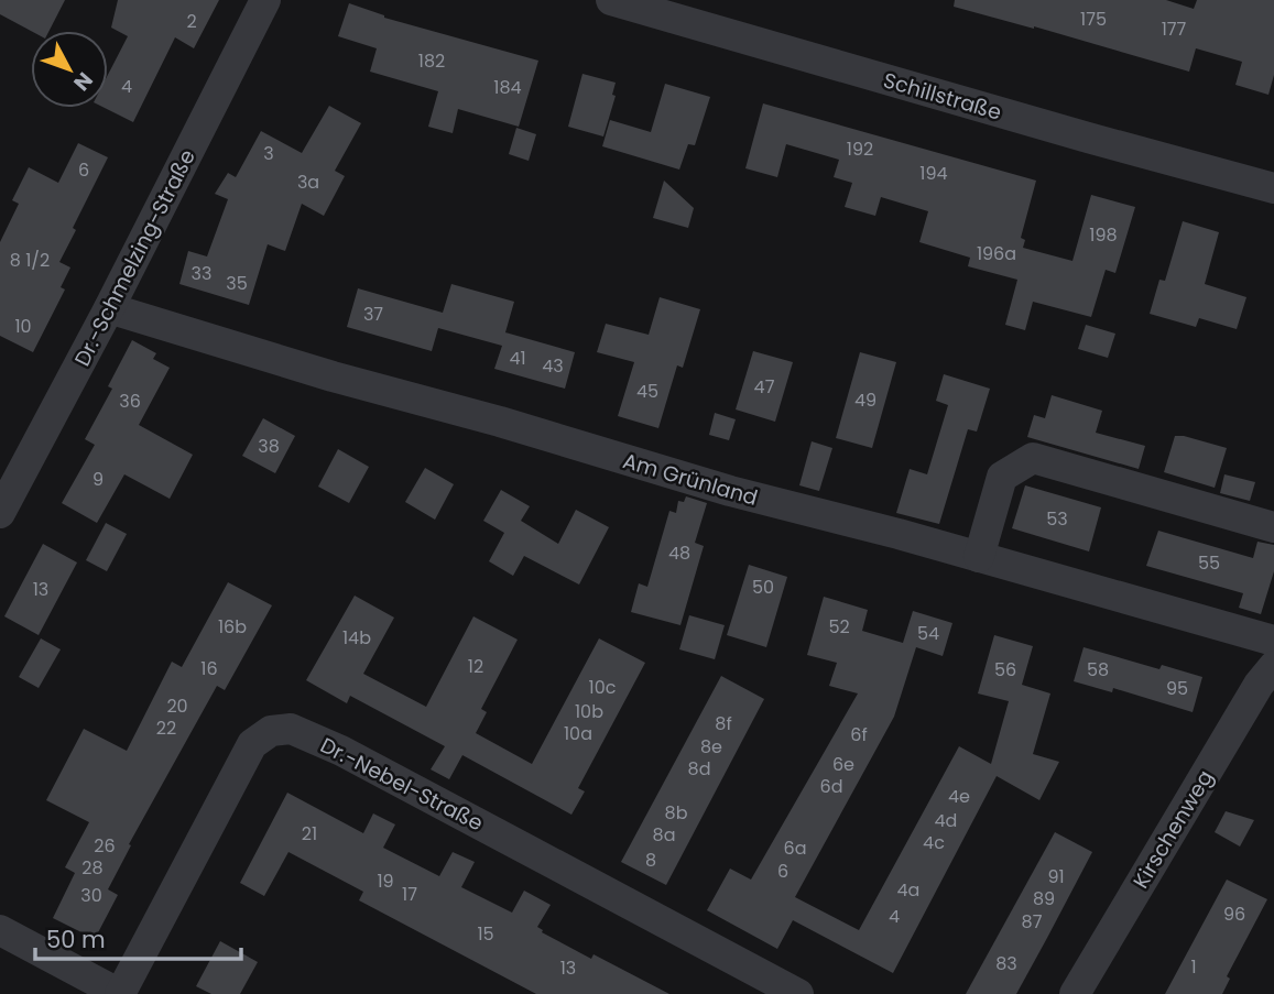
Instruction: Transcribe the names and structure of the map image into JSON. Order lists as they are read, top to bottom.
{
  "streets": {
    "street": [
      "Schillstraße",
      "Dr.-Schmelzing-Straße",
      "Am Grünland",
      "Dr.-Nebel-Straße",
      "Kirschenweg"
    ]
  },
  "crossings": [
    ["Dr.-Schmelzing-Straße", "Am Grünland"]
  ],
  "house_numbers": [
    "175",
    "2",
    "177",
    "182",
    "4",
    "184",
    "192",
    "3",
    "6",
    "194",
    "3a",
    "198",
    "196a",
    "8 1/2",
    "33",
    "35",
    "37",
    "10",
    "41",
    "43",
    "47",
    "45",
    "49",
    "36",
    "38",
    "9",
    "53",
    "48",
    "55",
    "50",
    "13",
    "16b",
    "52",
    "54",
    "14b",
    "12",
    "16",
    "56",
    "58",
    "10c",
    "95",
    "20",
    "10b",
    "8f",
    "22",
    "10a",
    "6f",
    "8e",
    "6e",
    "8d",
    "6d",
    "4e",
    "8b",
    "4d",
    "21",
    "8a",
    "4c",
    "26",
    "6a",
    "8",
    "28",
    "6",
    "91",
    "19",
    "4a",
    "17",
    "30",
    "89",
    "96",
    "4",
    "87",
    "15",
    "83",
    "1",
    "13"
  ],
  "scale_bar": "50 m",
  "north": "bottom right"
}
